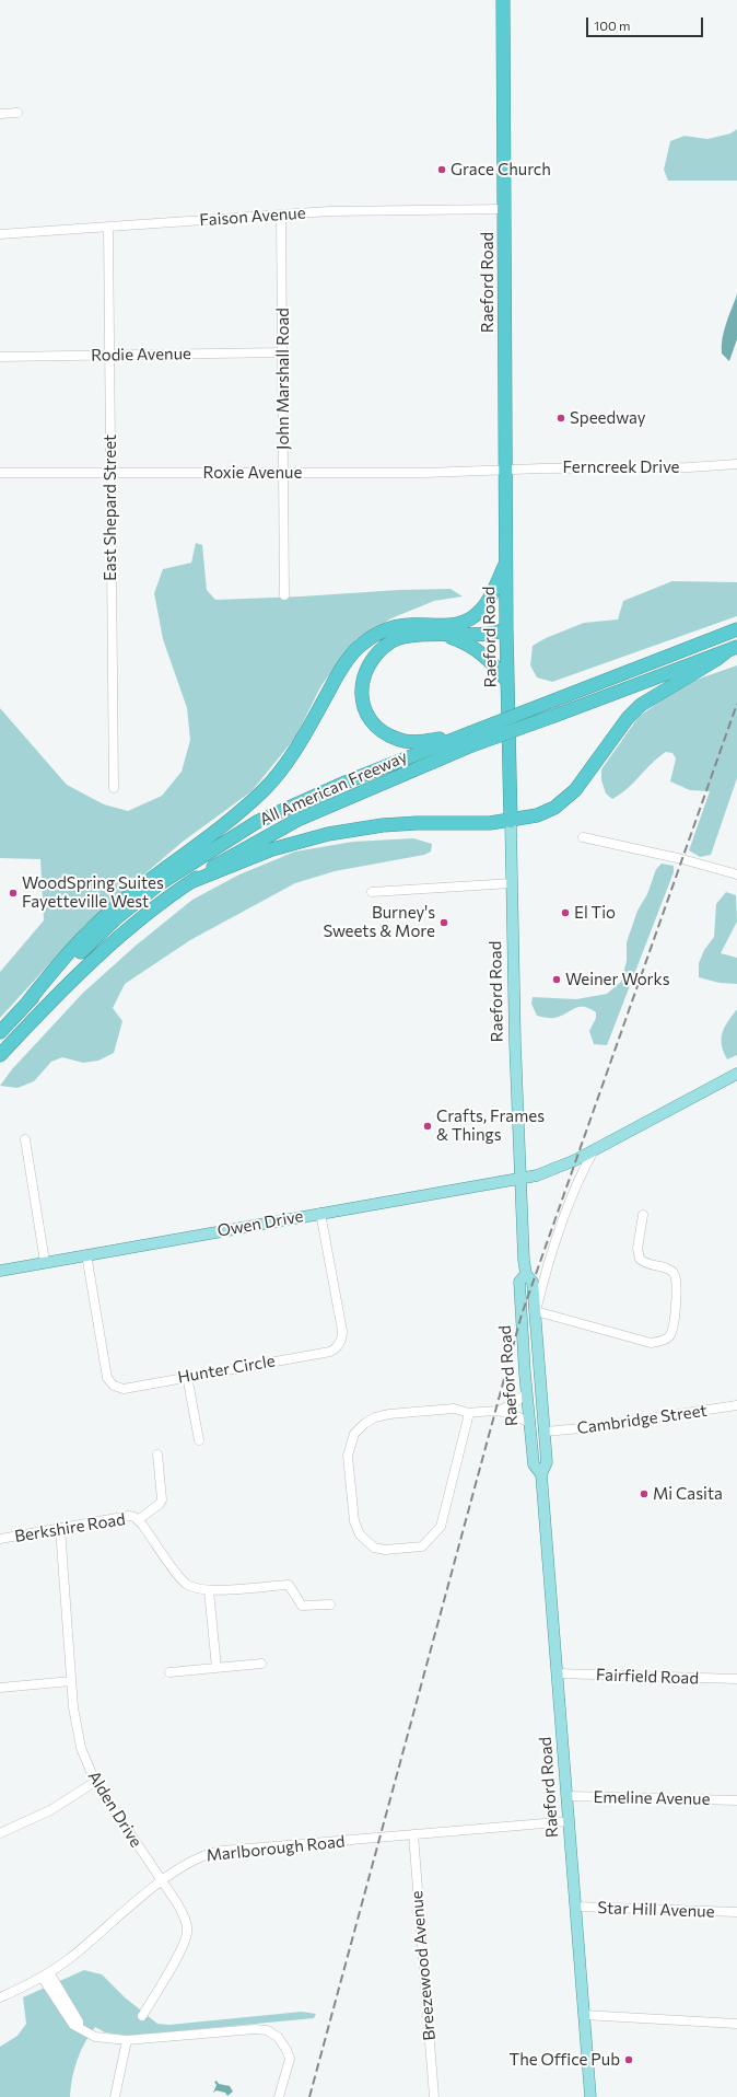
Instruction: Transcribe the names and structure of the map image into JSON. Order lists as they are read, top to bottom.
{
  "streets": {
    "highway": ["Raeford Road", "All American Freeway"],
    "main road": ["Owen Drive"],
    "street": [
      "Faison Avenue",
      "Rodie Avenue",
      "John Marshall Road",
      "Ferncreek Drive",
      "Roxie Avenue",
      "East Shepard Street",
      "Hunter Circle",
      "Cambridge Street",
      "Berkshire Road",
      "Fairfield Road",
      "Emeline Avenue",
      "Alden Drive",
      "Marlborough Road",
      "Star Hill Avenue",
      "Breezewood Avenue"
    ]
  },
  "crossings": [
    ["Faison Avenue", "Raeford Road"],
    ["Faison Avenue", "John Marshall Road"],
    ["Faison Avenue", "East Shepard Street"],
    ["Raeford Road", "Ferncreek Drive"],
    ["Raeford Road", "Roxie Avenue"],
    ["Raeford Road", "Owen Drive"],
    ["Raeford Road", "Cambridge Street"],
    ["Raeford Road", "Fairfield Road"],
    ["Raeford Road", "Emeline Avenue"],
    ["Raeford Road", "Marlborough Road"],
    ["Raeford Road", "Star Hill Avenue"],
    ["Rodie Avenue", "John Marshall Road"],
    ["Rodie Avenue", "East Shepard Street"],
    ["John Marshall Road", "Roxie Avenue"],
    ["Ferncreek Drive", "Roxie Avenue"],
    ["Roxie Avenue", "East Shepard Street"],
    ["Owen Drive", "Hunter Circle"],
    ["Berkshire Road", "Alden Drive"],
    ["Alden Drive", "Marlborough Road"],
    ["Marlborough Road", "Breezewood Avenue"]
  ],
  "places": [
    "Grace Church",
    "Speedway",
    "WoodSpring Suites Fayetteville West",
    "El Tio",
    "Burney's Sweets & More",
    "Weiner Works",
    "Crafts, Frames & Things",
    "Mi Casita",
    "The Office Pub"
  ],
  "scale_bar": "100 m"
}
